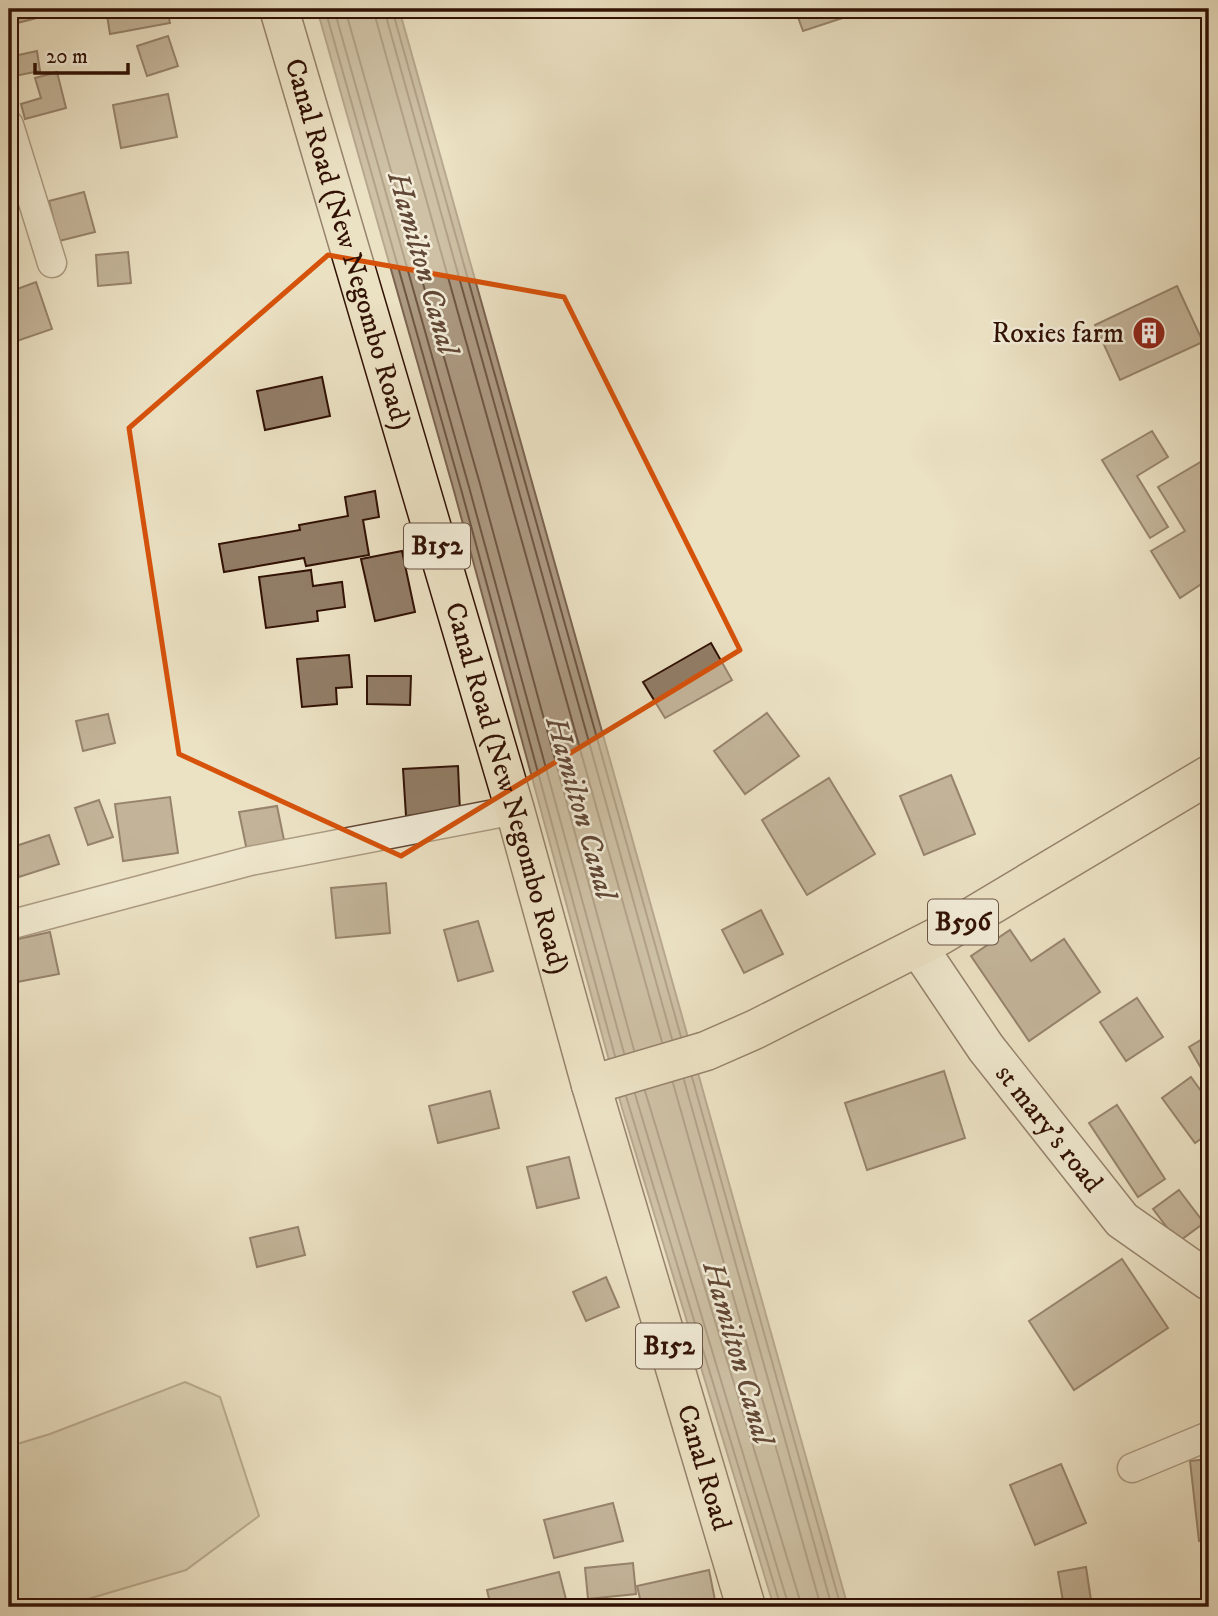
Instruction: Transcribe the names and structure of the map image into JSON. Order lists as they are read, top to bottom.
{
  "streets": {
    "main road": [
      "Canal Road (New Negombo Road)",
      "B152",
      "B596",
      "Canal Road"
    ],
    "street": ["st mary's road"]
  },
  "crossings": [
    ["Canal Road (New Negombo Road)", "B596"],
    ["Canal Road (New Negombo Road)", "Canal Road"],
    ["B596", "st mary's road"],
    ["B596", "Canal Road"]
  ],
  "water": ["Hamilton Canal"],
  "places": {
    "building": ["Roxies farm"]
  },
  "scale_bar": "20 m"
}
